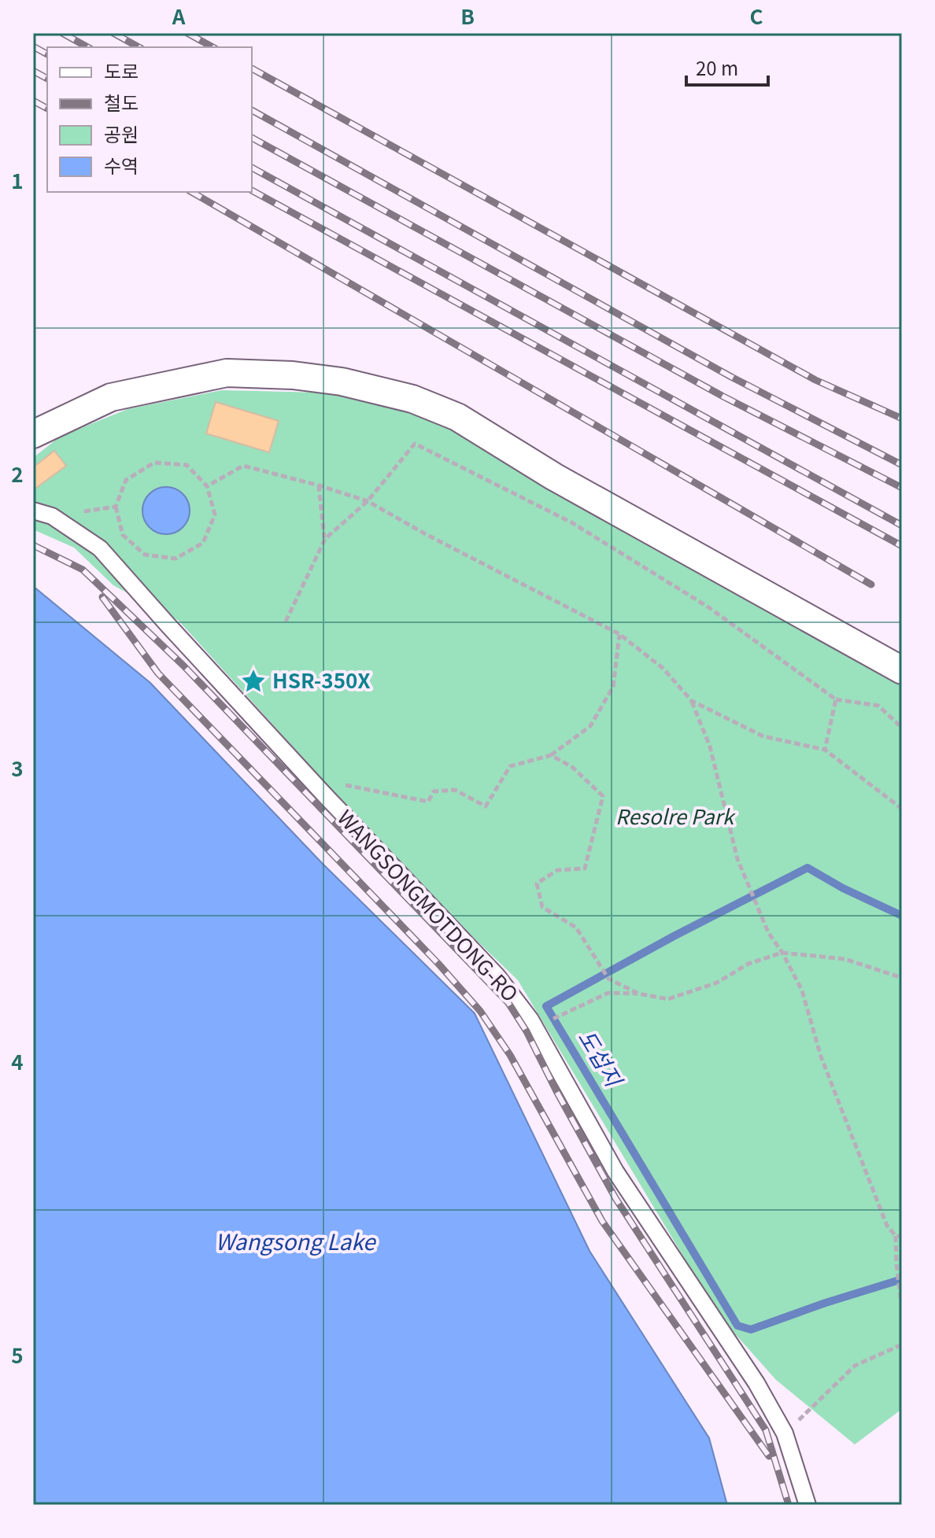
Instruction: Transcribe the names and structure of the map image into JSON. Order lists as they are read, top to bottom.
{
  "streets": {
    "street": ["WANGSONGMOTDONG-RO"]
  },
  "water": ["도섭지", "Wangsong Lake"],
  "parks": ["Resolre Park"],
  "places": {
    "place": ["HSR-350X"]
  },
  "legend": [
    "도로",
    "철도",
    "공원",
    "수역"
  ],
  "scale_bar": "20 m",
  "grid": {
    "columns": ["A", "B", "C"],
    "rows": [
      "1",
      "2",
      "3",
      "4",
      "5"
    ]
  }
}
